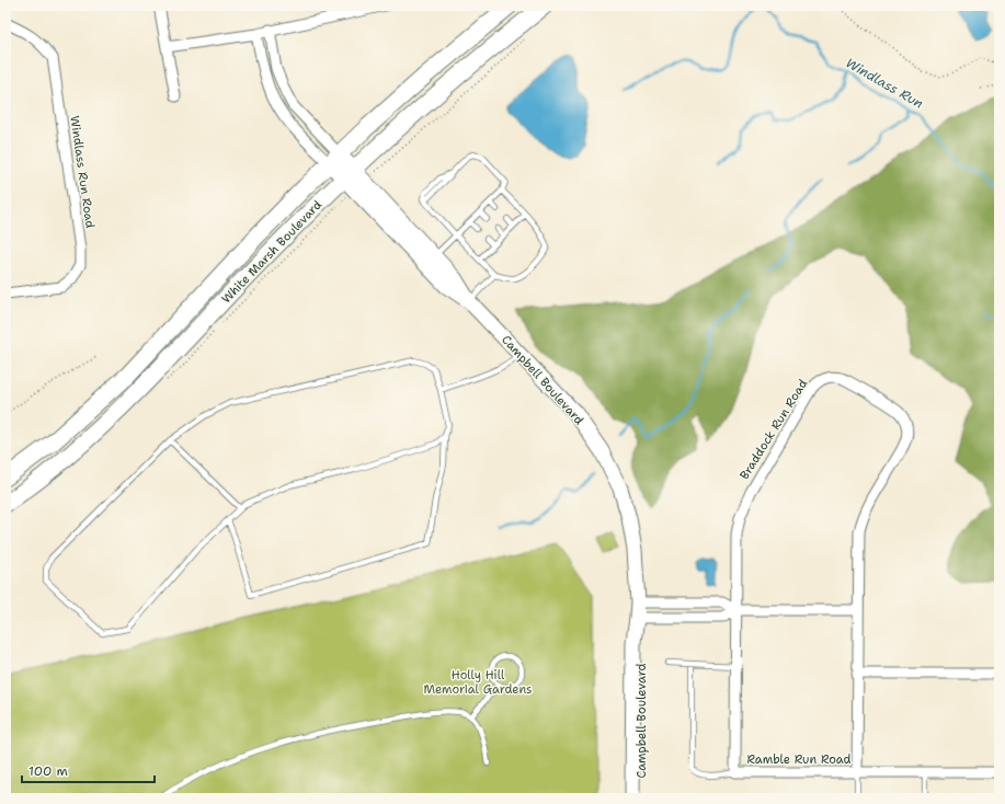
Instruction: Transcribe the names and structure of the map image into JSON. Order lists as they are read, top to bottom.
{
  "streets": {
    "main road": ["White Marsh Boulevard"],
    "street": [
      "Windlass Run Road",
      "Campbell Boulevard",
      "Braddock Run Road",
      "Ramble Run Road"
    ]
  },
  "crossings": [
    ["White Marsh Boulevard", "Campbell Boulevard"],
    ["Braddock Run Road", "Ramble Run Road"]
  ],
  "water": ["Windlass Run"],
  "parks": ["Holly Hill Memorial Gardens"],
  "scale_bar": "100 m"
}
